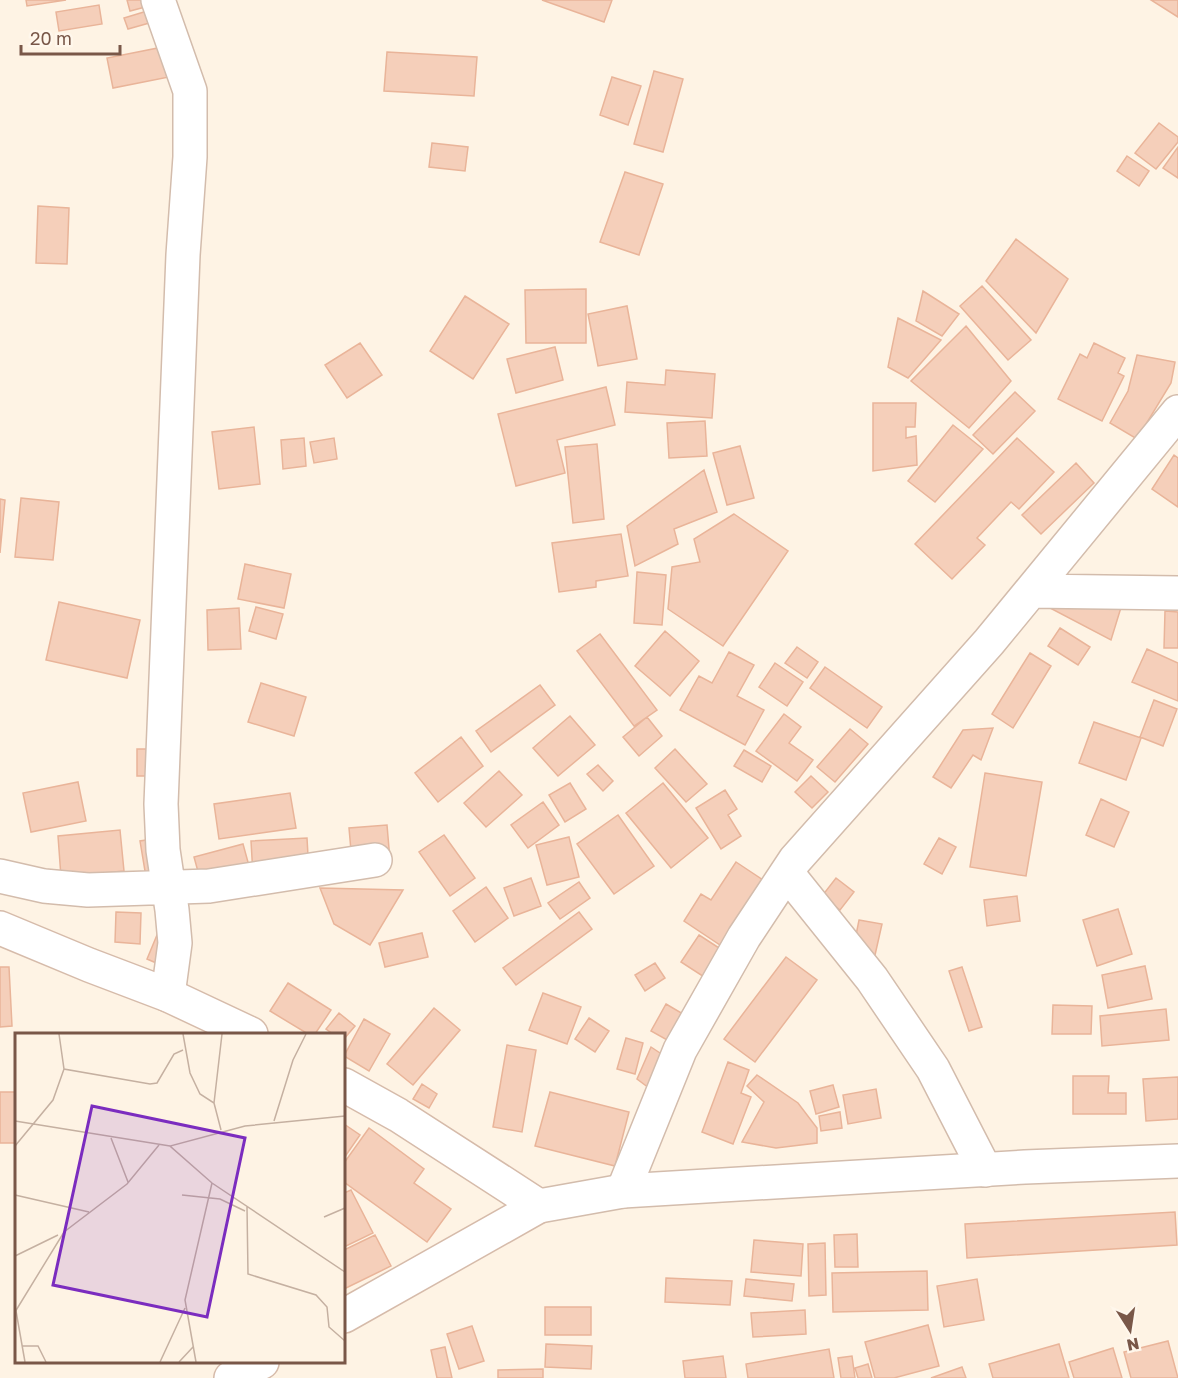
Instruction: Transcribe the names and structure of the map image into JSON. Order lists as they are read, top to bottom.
{
  "scale_bar": "20 m",
  "north": "bottom"
}
